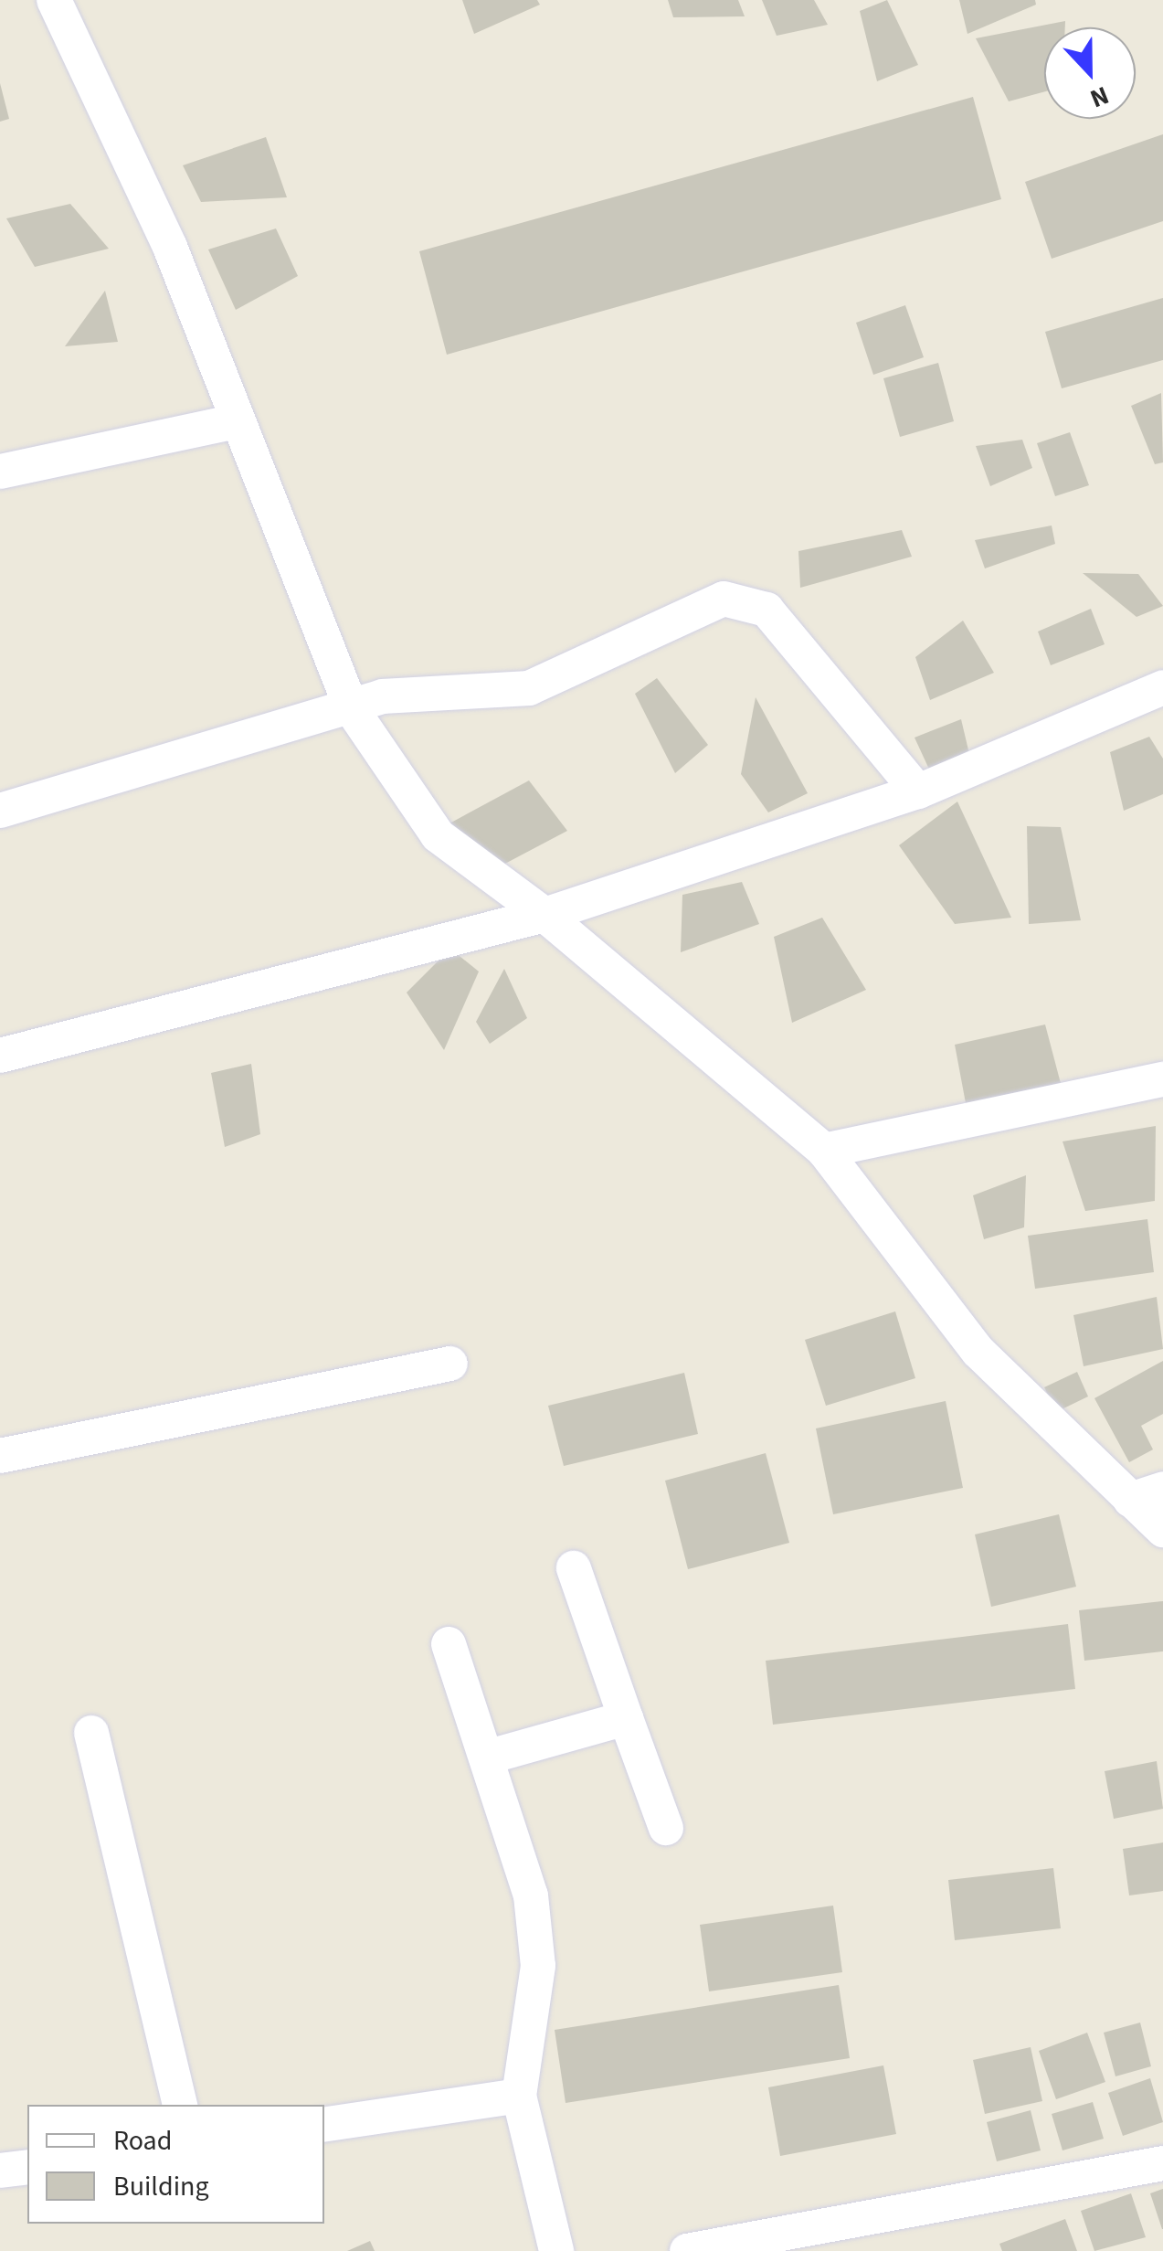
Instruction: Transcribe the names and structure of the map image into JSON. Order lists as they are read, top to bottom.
{
  "legend": ["Road", "Building"],
  "north": "bottom"
}
